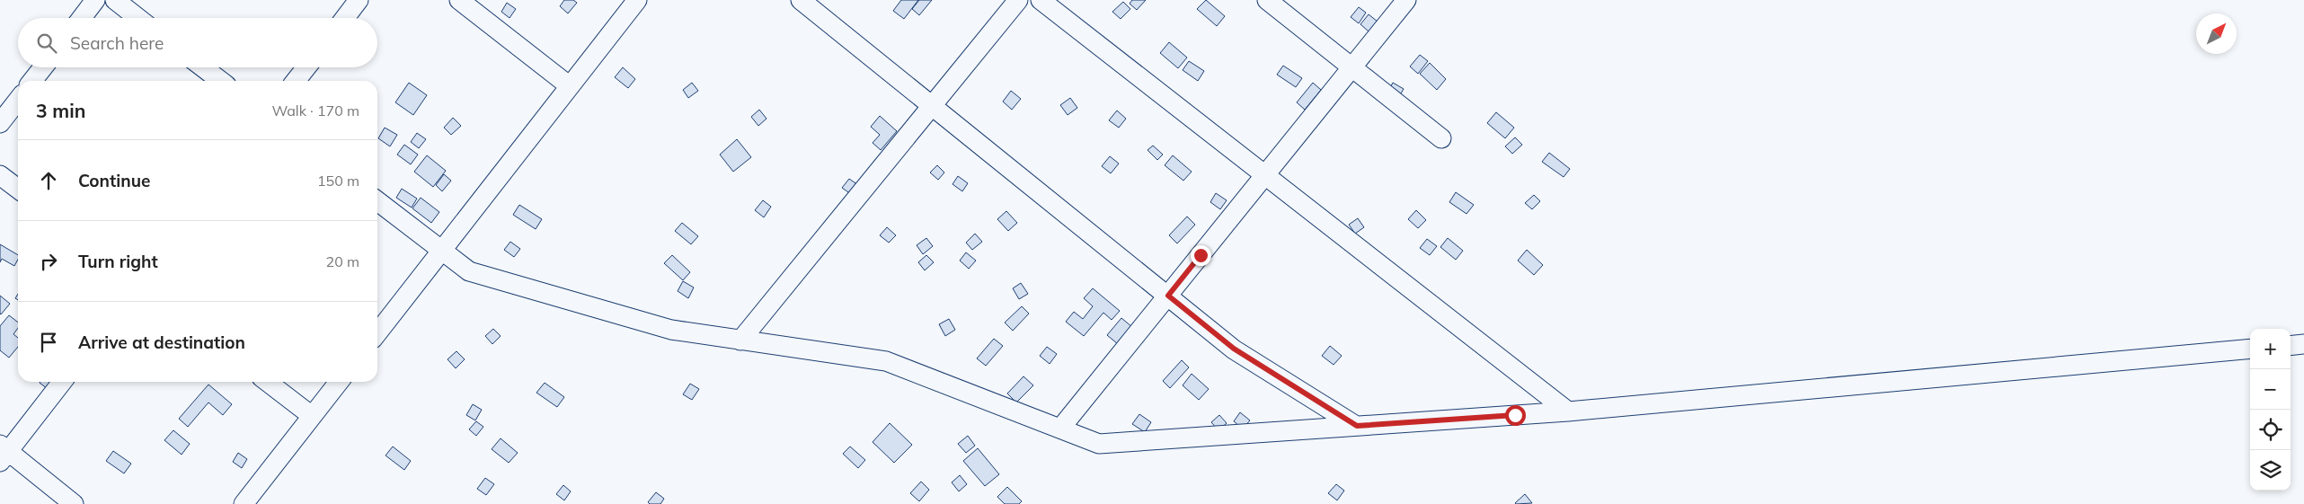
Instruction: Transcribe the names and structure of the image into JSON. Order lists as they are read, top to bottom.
{
  "north": "top right",
  "page": {
    "search": "Search here",
    "heading": ["3 min", "Walk · 170 m"],
    "list": [
      ["Continue", "150 m"],
      ["Turn right", "20 m"],
      "Arrive at destination"
    ],
    "map_buttons": ["+", "−"]
  }
}
